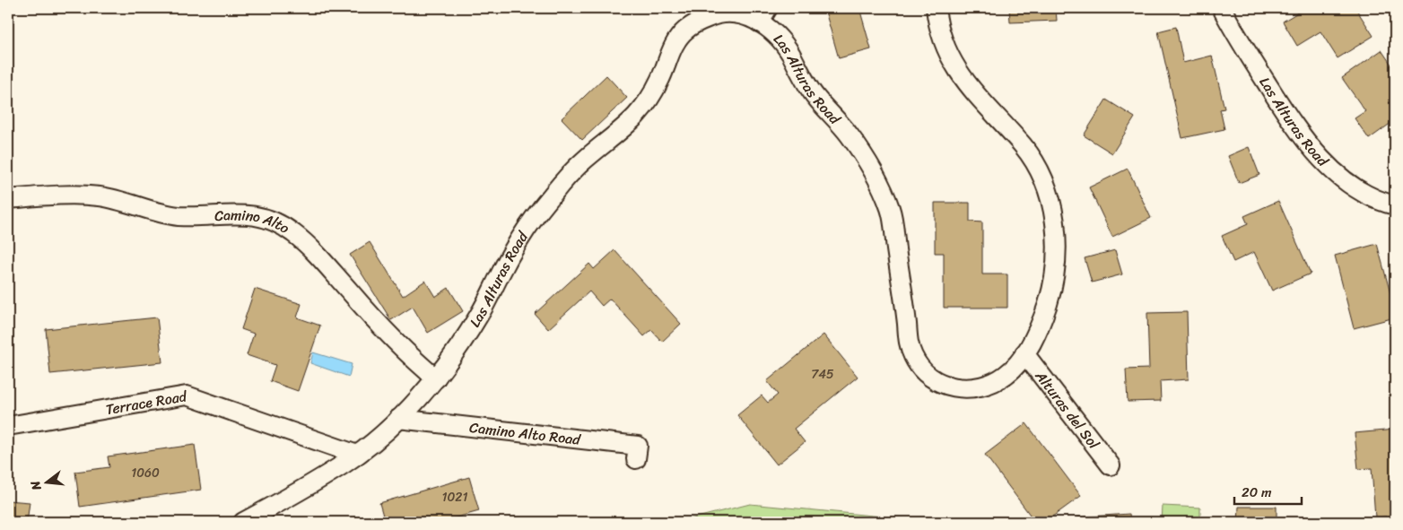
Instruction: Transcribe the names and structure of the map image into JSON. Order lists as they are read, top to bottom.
{
  "streets": {
    "street": [
      "Las Alturas Road",
      "Camino Alto",
      "Terrace Road",
      "Alturas del Sol",
      "Camino Alto Road"
    ]
  },
  "crossings": [
    ["Las Alturas Road", "Camino Alto"],
    ["Las Alturas Road", "Terrace Road"],
    ["Las Alturas Road", "Alturas del Sol"],
    ["Las Alturas Road", "Camino Alto Road"]
  ],
  "house_numbers": ["745", "1060", "1021"],
  "scale_bar": "20 m",
  "north": "left"
}
